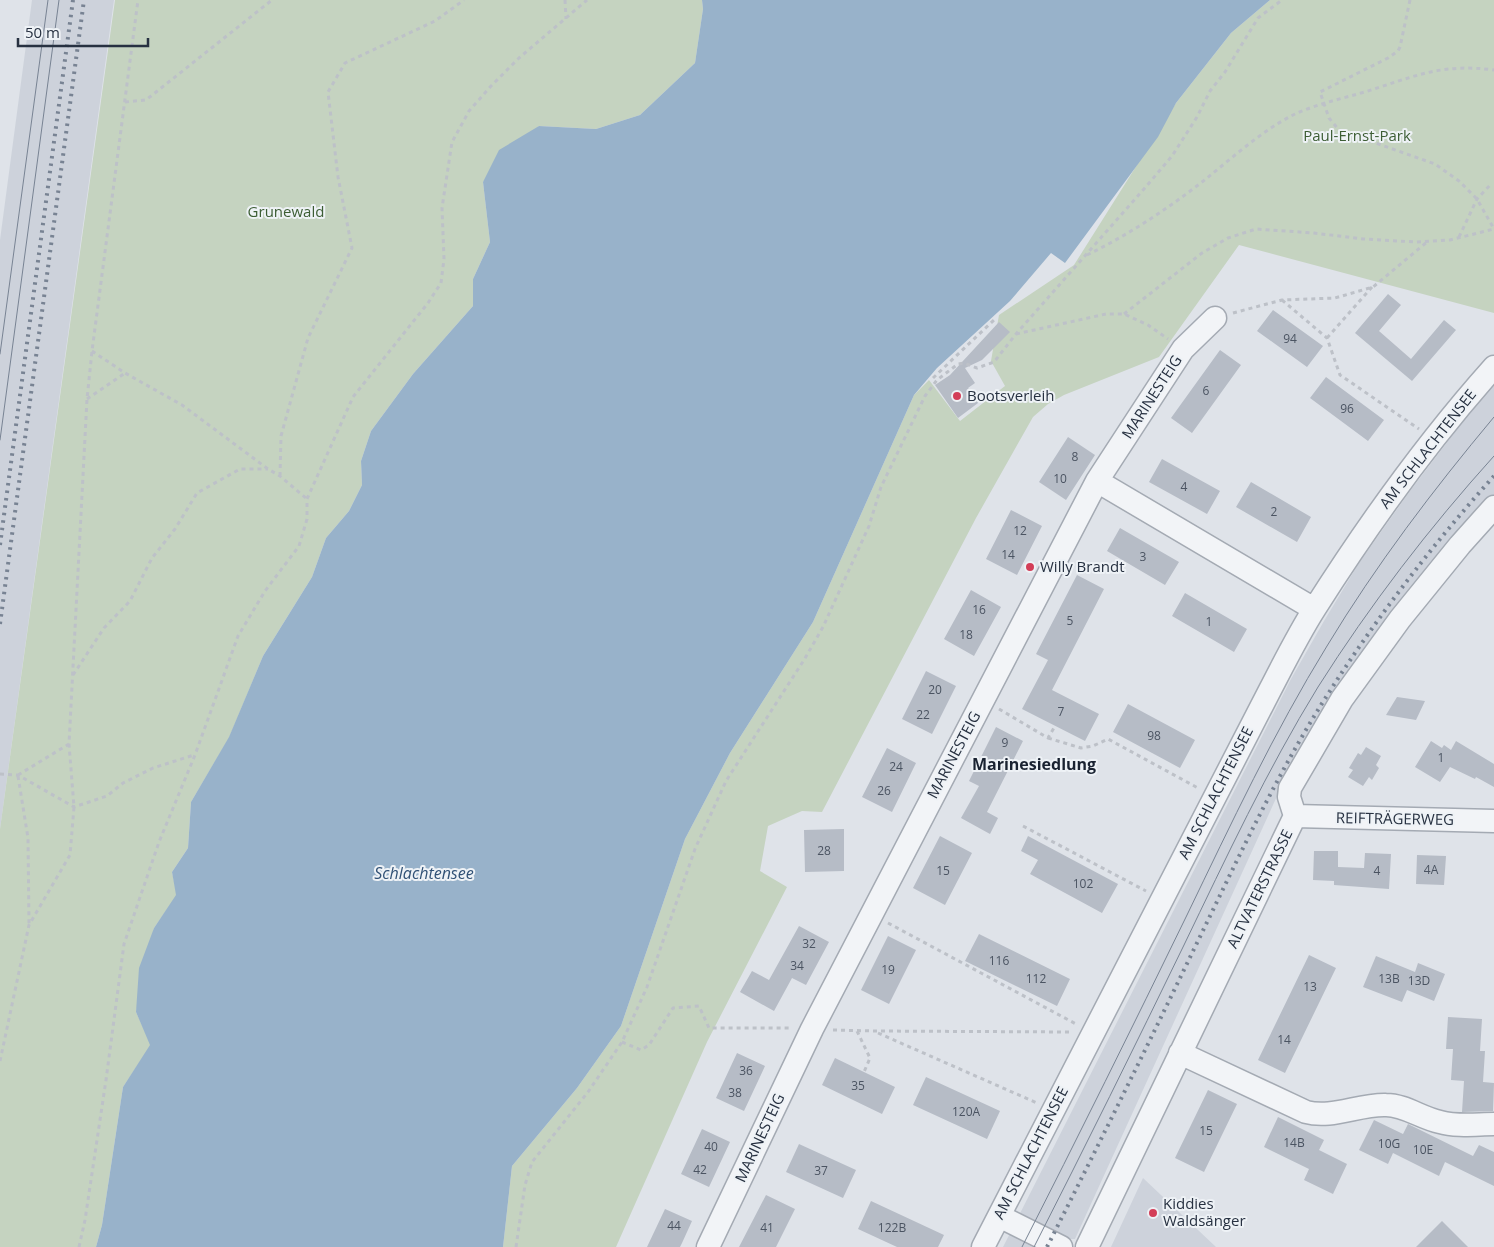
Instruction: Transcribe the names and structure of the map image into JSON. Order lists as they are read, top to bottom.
{
  "streets": {
    "street": [
      "MARINESTEIG",
      "AM SCHLACHTENSEE",
      "REIFTRÄGERWEG",
      "ALTVATERSTRASSE"
    ]
  },
  "crossings": [
    ["REIFTRÄGERWEG", "ALTVATERSTRASSE"]
  ],
  "districts": ["Marinesiedlung"],
  "water": ["Schlachtensee"],
  "parks": ["Paul-Ernst-Park", "Grunewald"],
  "places": ["Bootsverleih", "Willy Brandt", "Kiddies Waldsänger"],
  "house_numbers": [
    "94",
    "6",
    "96",
    "8",
    "10",
    "4",
    "2",
    "12",
    "14",
    "3",
    "16",
    "5",
    "1",
    "18",
    "20",
    "7",
    "22",
    "98",
    "9",
    "1",
    "24",
    "26",
    "28",
    "4A",
    "15",
    "4",
    "102",
    "32",
    "116",
    "34",
    "19",
    "112",
    "13B",
    "13D",
    "13",
    "14",
    "36",
    "35",
    "38",
    "120A",
    "15",
    "14B",
    "10G",
    "40",
    "10E",
    "42",
    "37",
    "44",
    "41",
    "122B"
  ],
  "scale_bar": "50 m"
}
